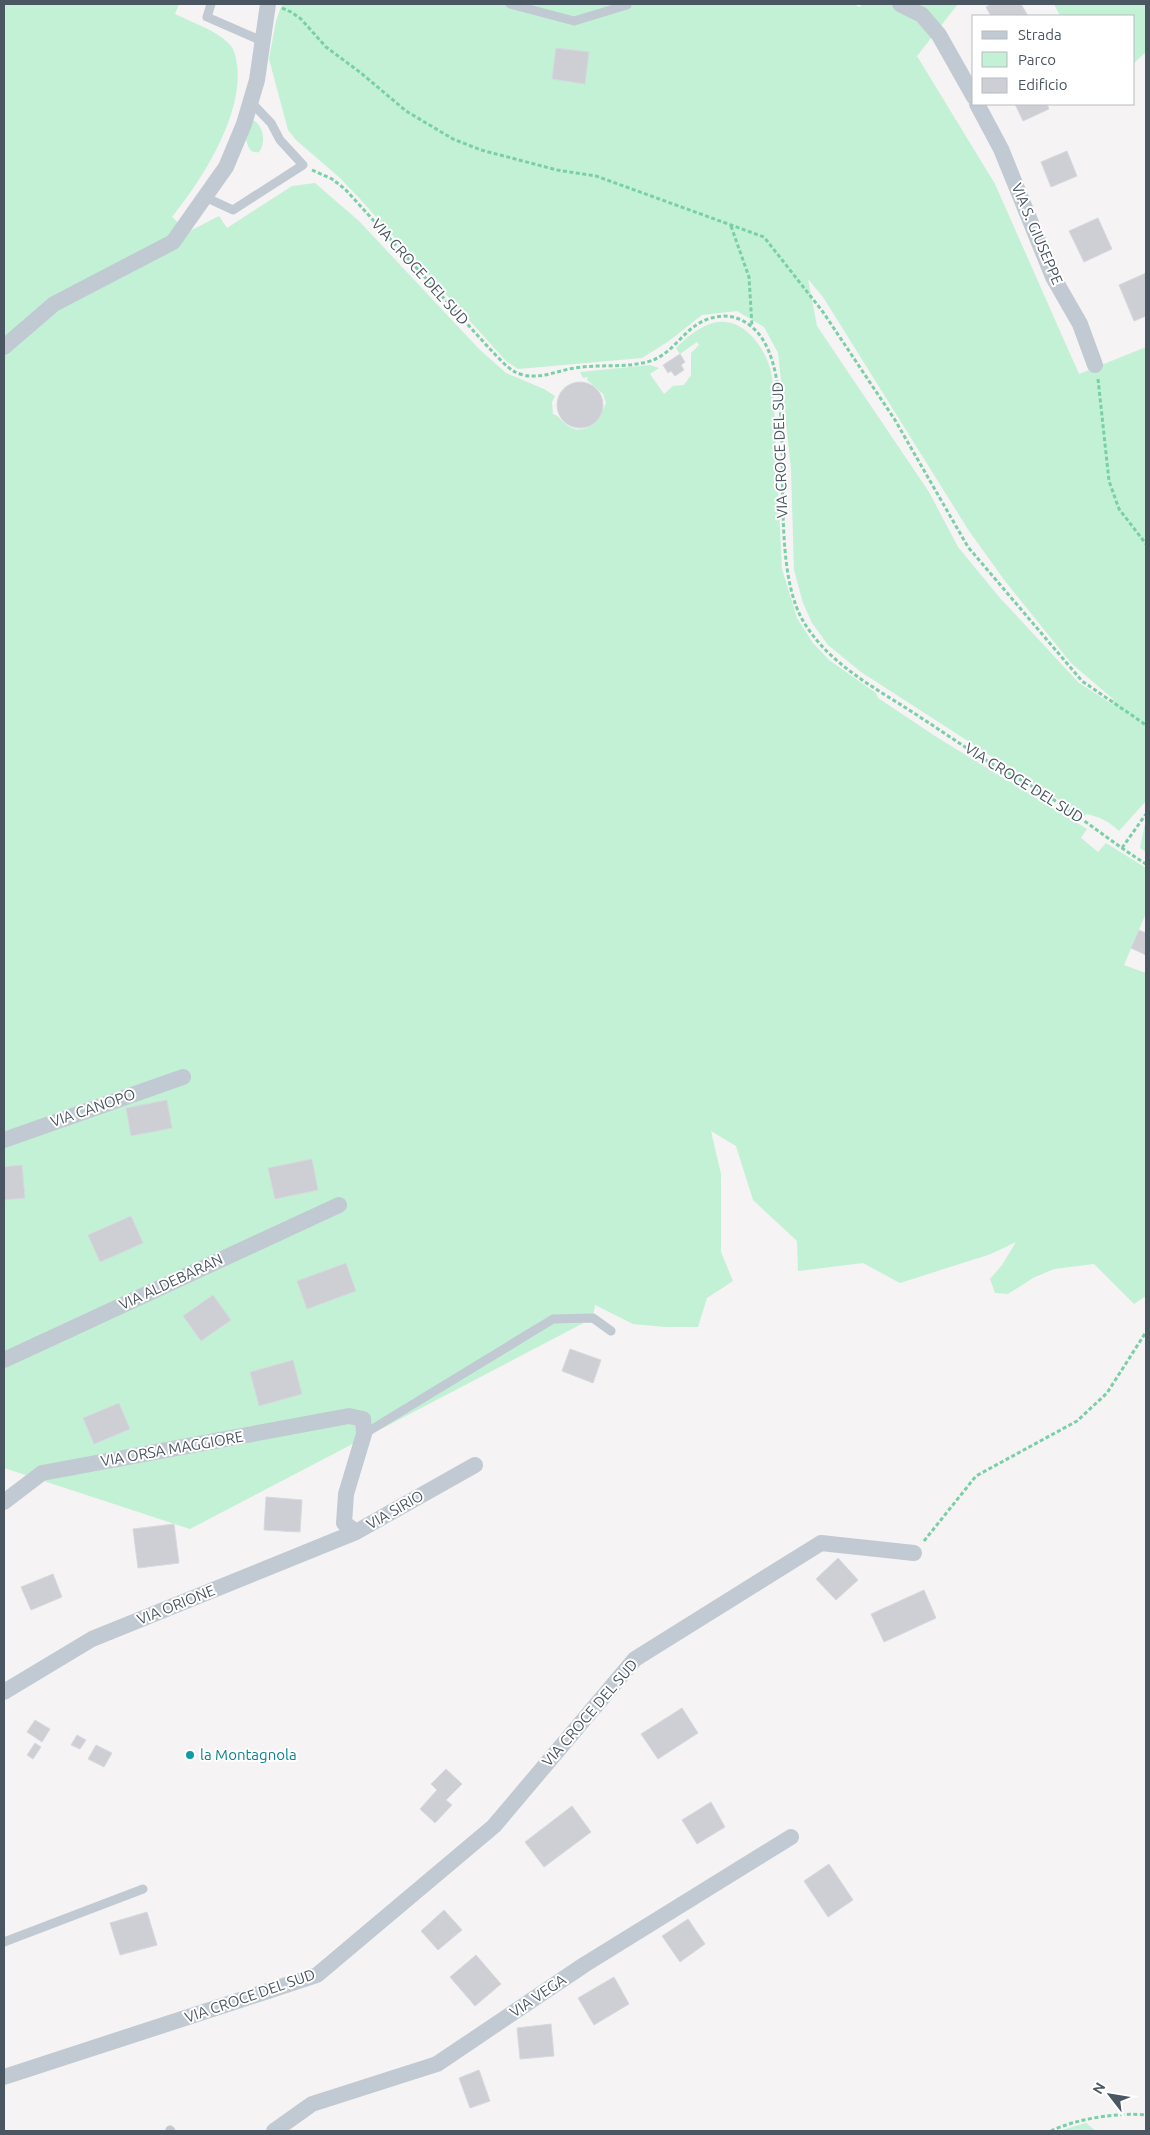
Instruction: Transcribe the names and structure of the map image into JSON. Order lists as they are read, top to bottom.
{
  "streets": {
    "street": [
      "VIA S. GIUSEPPE",
      "VIA CROCE DEL SUD",
      "VIA CANOPO",
      "VIA ALDEBARAN",
      "VIA ORSA MAGGIORE",
      "VIA SIRIO",
      "VIA ORIONE",
      "VIA VEGA"
    ]
  },
  "crossings": [
    ["VIA ORSA MAGGIORE", "VIA SIRIO"],
    ["VIA SIRIO", "VIA ORIONE"]
  ],
  "places": ["la Montagnola"],
  "legend": ["Strada", "Parco", "Edificio"],
  "north": "top left"
}
